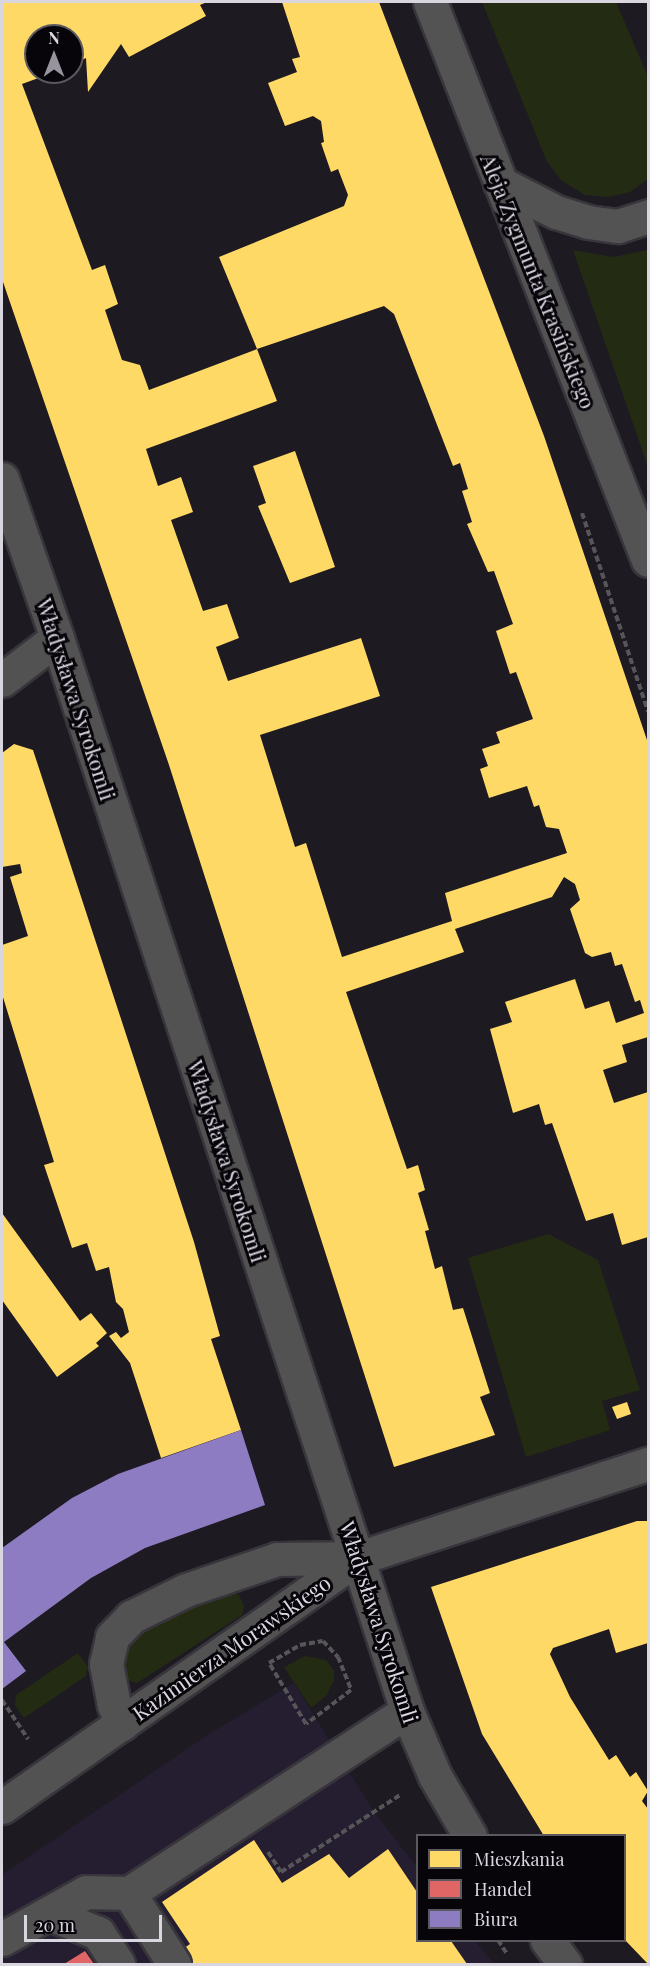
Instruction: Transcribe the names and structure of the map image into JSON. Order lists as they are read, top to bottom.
{
  "streets": {
    "main road": ["Aleja Zygmunta Krasińskiego"],
    "street": ["Władysława Syrokomli", "Kazimierza Morawskiego"]
  },
  "crossings": [
    ["Władysława Syrokomli", "Kazimierza Morawskiego"]
  ],
  "legend": ["Mieszkania", "Handel", "Biura"],
  "scale_bar": "20 m",
  "north": "top"
}
